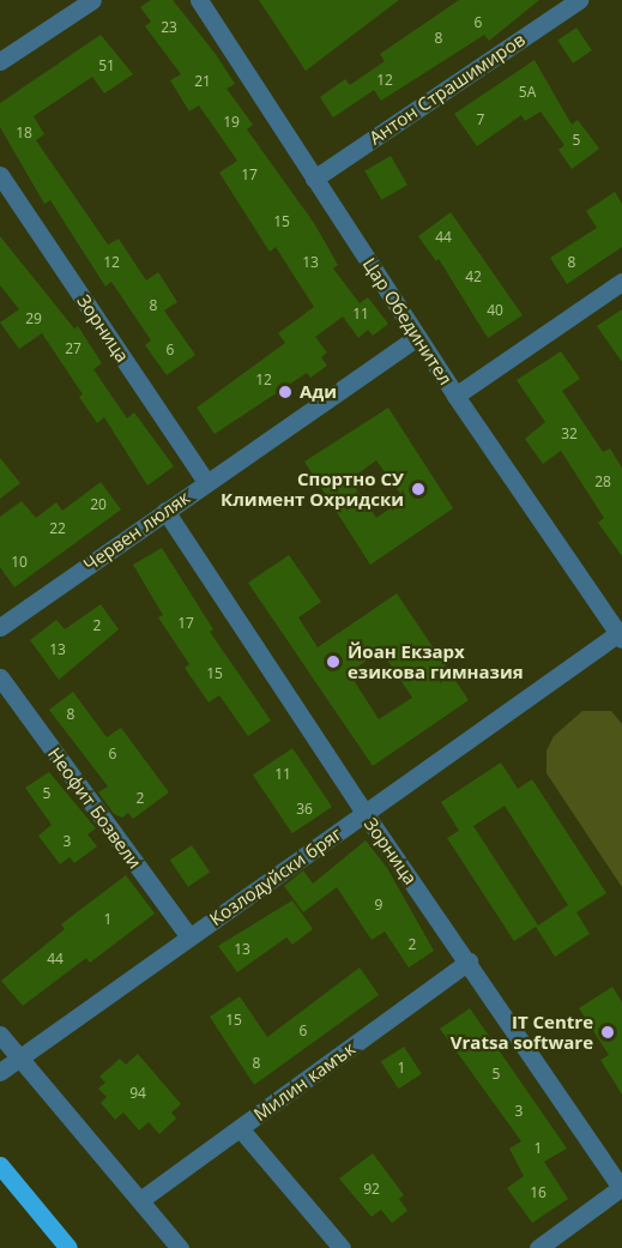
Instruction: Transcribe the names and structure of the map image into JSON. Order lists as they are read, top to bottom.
{
  "streets": {
    "street": [
      "Антон Страшимиров",
      "Цар Обединител",
      "Зорница",
      "Червен люляк",
      "Неофит Бозвели",
      "Козлодуйски бряг",
      "Милин камък"
    ]
  },
  "crossings": [
    ["Антон Страшимиров", "Цар Обединител"],
    ["Цар Обединител", "Червен люляк"],
    ["Цар Обединител", "Козлодуйски бряг"],
    ["Зорница", "Червен люляк"],
    ["Зорница", "Козлодуйски бряг"],
    ["Зорница", "Милин камък"],
    ["Неофит Бозвели", "Козлодуйски бряг"]
  ],
  "places": [
    "Ади",
    "Спортно СУ Климент Охридски",
    "Йоан Екзарх езикова гимназия",
    "IT Centre Vratsa software"
  ],
  "house_numbers": [
    "6",
    "23",
    "8",
    "51",
    "12",
    "21",
    "5А",
    "7",
    "19",
    "18",
    "5",
    "17",
    "15",
    "44",
    "12",
    "13",
    "8",
    "42",
    "8",
    "40",
    "11",
    "29",
    "27",
    "6",
    "12",
    "32",
    "28",
    "20",
    "22",
    "10",
    "17",
    "2",
    "13",
    "15",
    "8",
    "6",
    "11",
    "5",
    "2",
    "36",
    "3",
    "9",
    "1",
    "2",
    "13",
    "44",
    "15",
    "6",
    "8",
    "1",
    "5",
    "94",
    "3",
    "1",
    "92",
    "16"
  ]
}
